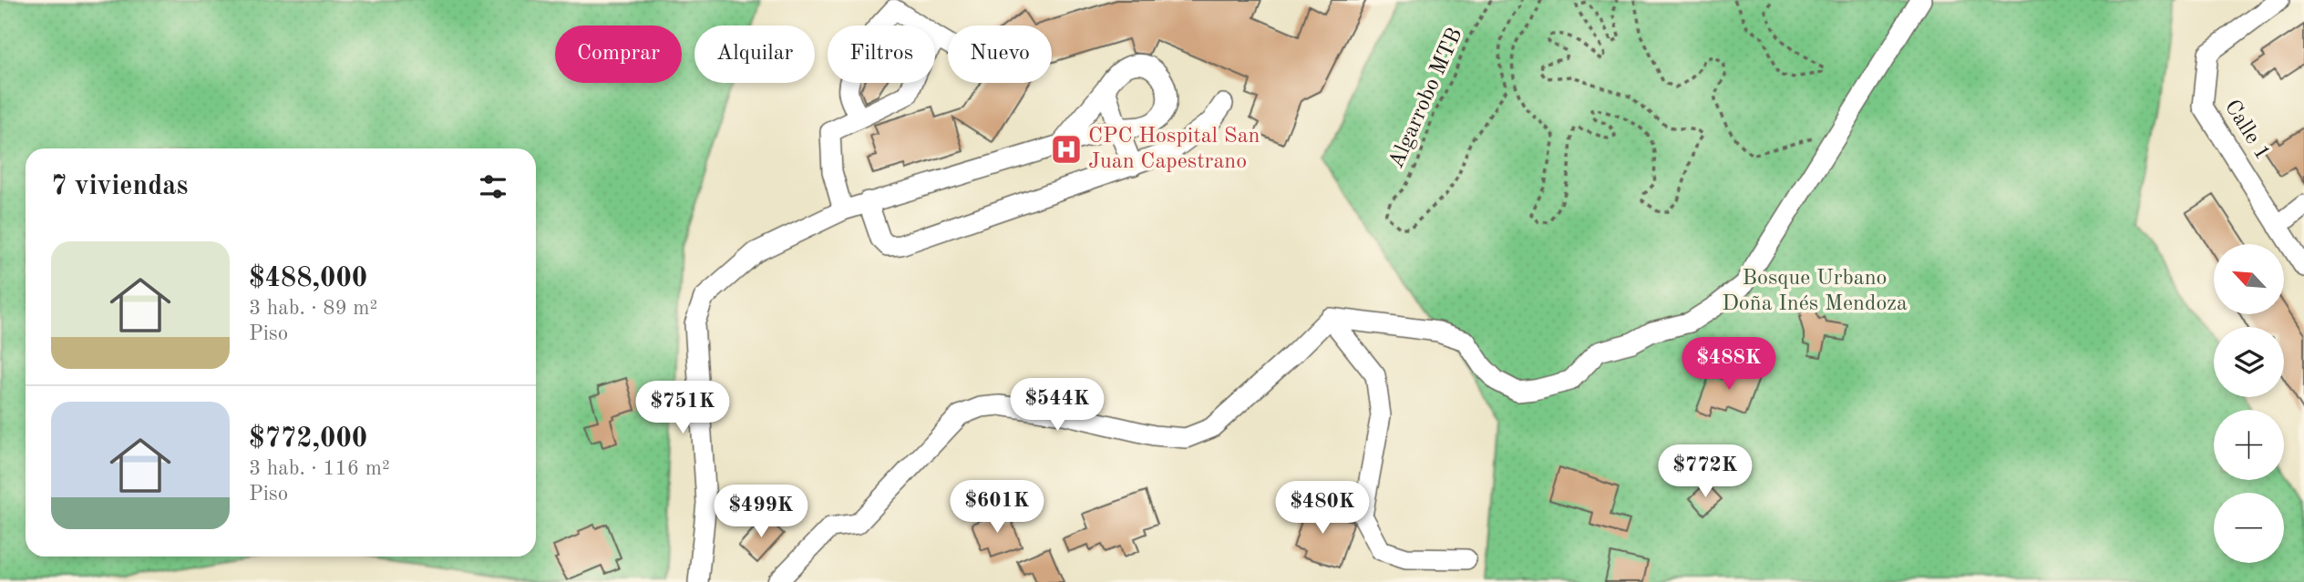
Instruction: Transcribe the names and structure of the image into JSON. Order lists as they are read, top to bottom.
{
  "streets": {
    "street": ["Calle 1"],
    "path": ["Algarrobo MTB"]
  },
  "parks": ["Bosque Urbano Doña Inés Mendoza"],
  "places": {
    "hospital": ["CPC Hospital San Juan Capestrano"]
  },
  "north": "top left",
  "page": {
    "chip": [
      "Comprar",
      "Alquilar",
      "Filtros",
      "Nuevo"
    ],
    "heading": "7 viviendas",
    "list": [
      {
        "name": "$488,000",
        "note": "3 hab. · 89 m² · Piso"
      },
      {
        "name": "$772,000",
        "note": "3 hab. · 116 m² · Piso"
      }
    ],
    "map_buttons": ["+", "−"],
    "price": [
      "$488K",
      "$544K",
      "$751K",
      "$772K",
      "$601K",
      "$480K",
      "$499K"
    ]
  }
}
